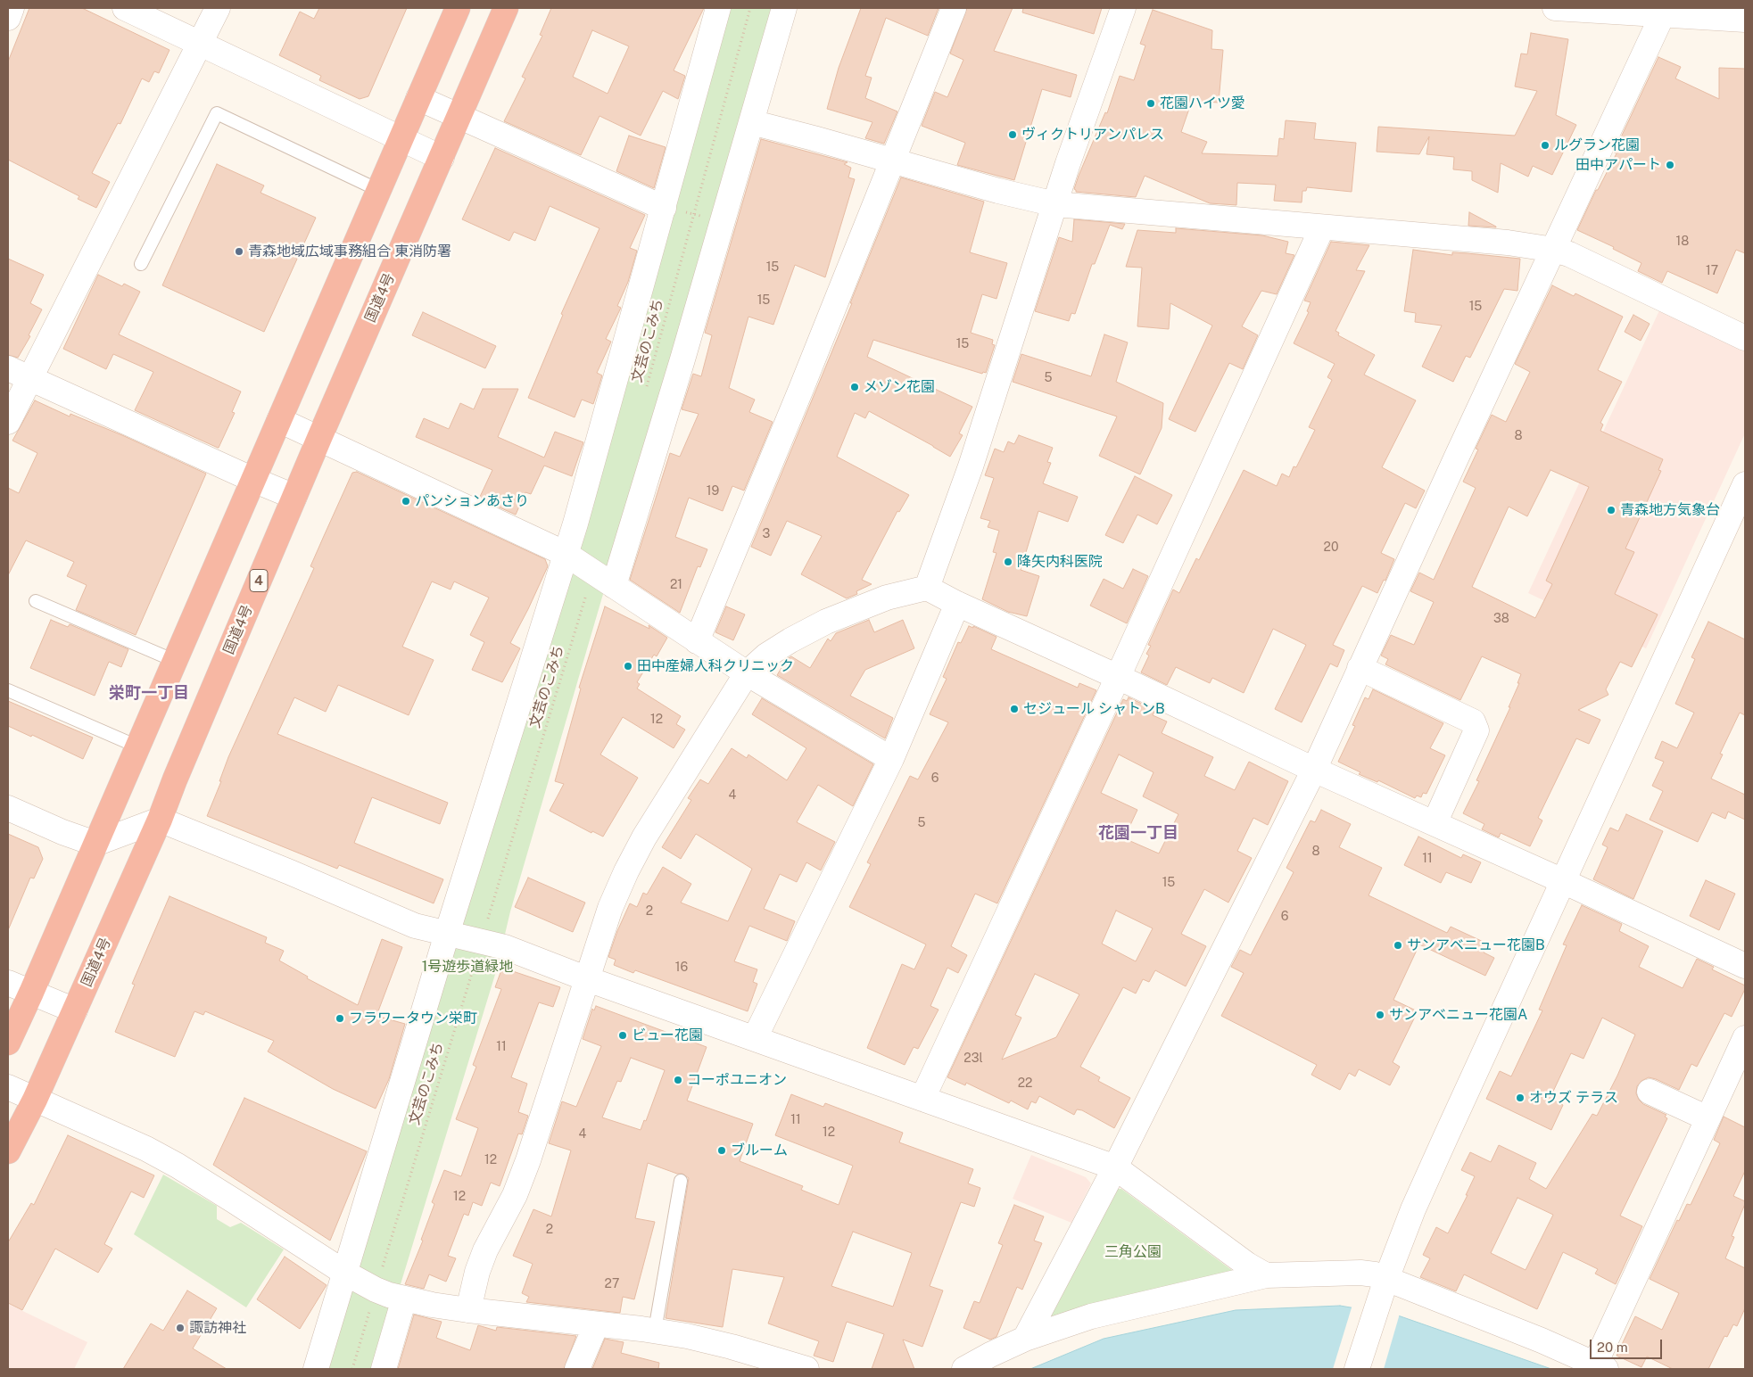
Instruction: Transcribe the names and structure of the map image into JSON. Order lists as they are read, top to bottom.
{
  "streets": {
    "highway": ["国道4号", "4"],
    "path": ["文芸のこみち"]
  },
  "districts": ["栄町一丁目", "花園一丁目"],
  "parks": ["1号遊歩道緑地", "三角公園"],
  "places": [
    "花園ハイツ愛",
    "ヴィクトリアンパレス",
    "ルグラン花園",
    "田中アパート",
    "青森地域広域事務組合 東消防署",
    "メゾン花園",
    "パンションあさり",
    "青森地方気象台",
    "降矢内科医院",
    "田中産婦人科クリニック",
    "セジュール シャトンB",
    "サンアベニュー花園B",
    "サンアベニュー花園A",
    "フラワータウン栄町",
    "ビュー花園",
    "コーポユニオン",
    "オウズ テラス",
    "ブルーム",
    "諏訪神社"
  ],
  "house_numbers": [
    "18",
    "15",
    "17",
    "15",
    "15",
    "15",
    "5",
    "8",
    "19",
    "3",
    "20",
    "21",
    "38",
    "12",
    "6",
    "4",
    "5",
    "8",
    "11",
    "15",
    "2",
    "6",
    "16",
    "11",
    "23l",
    "22",
    "11",
    "12",
    "4",
    "12",
    "12",
    "2",
    "27"
  ],
  "scale_bar": "20 m"
}
